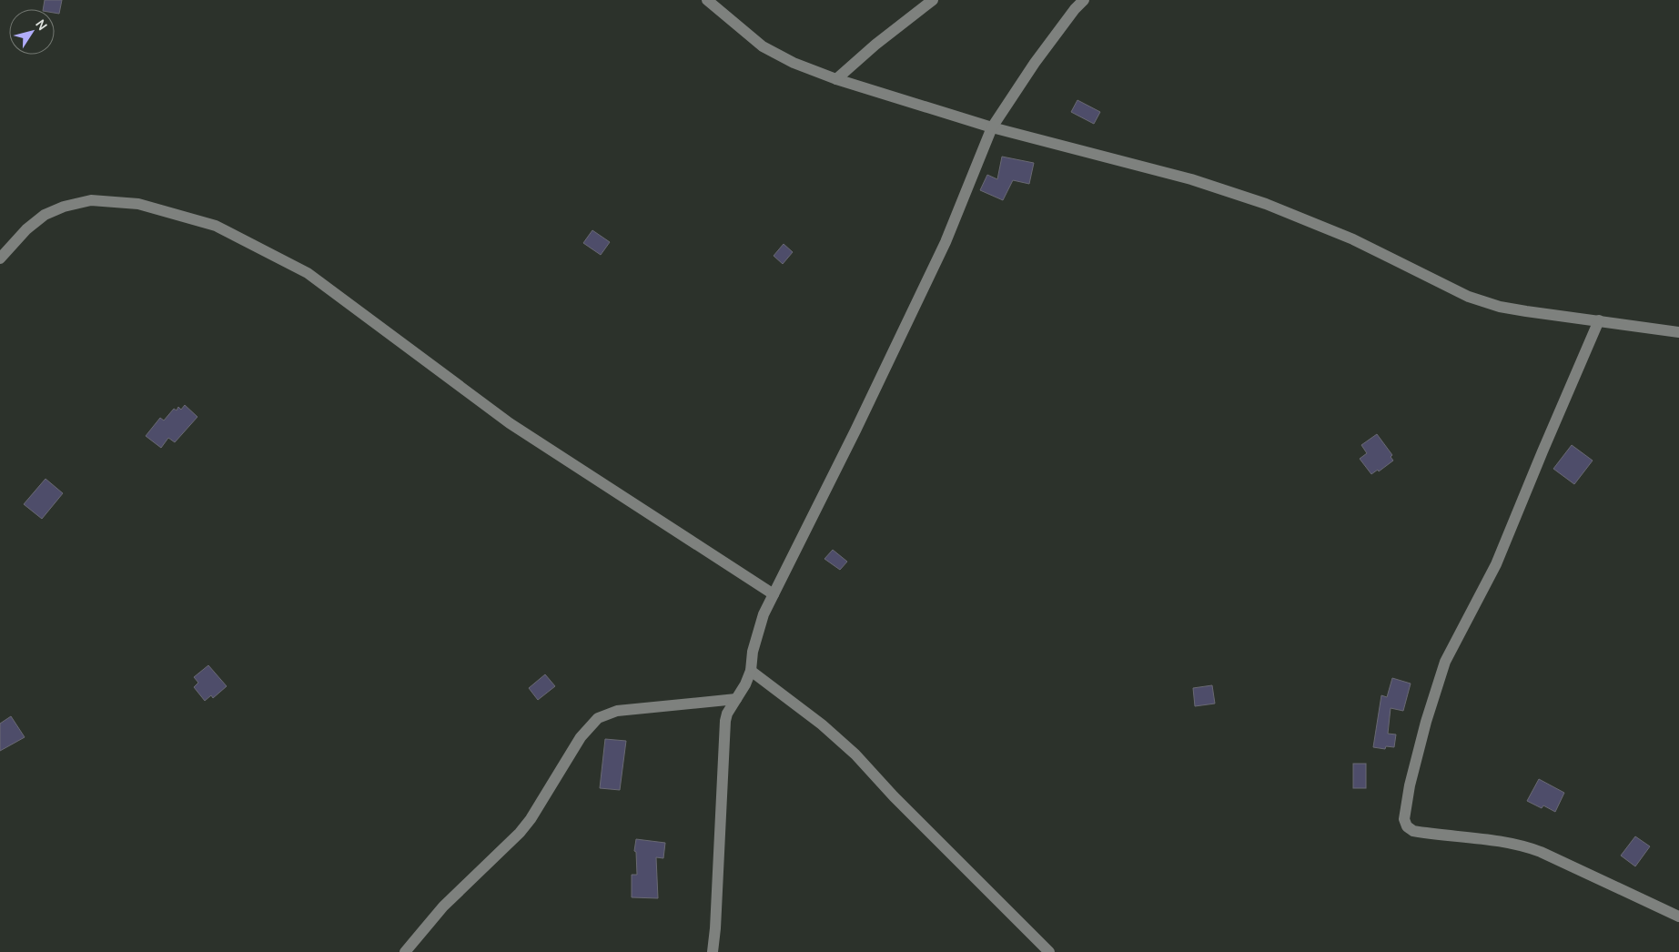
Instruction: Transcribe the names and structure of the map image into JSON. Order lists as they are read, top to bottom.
{
  "north": "top right"
}
